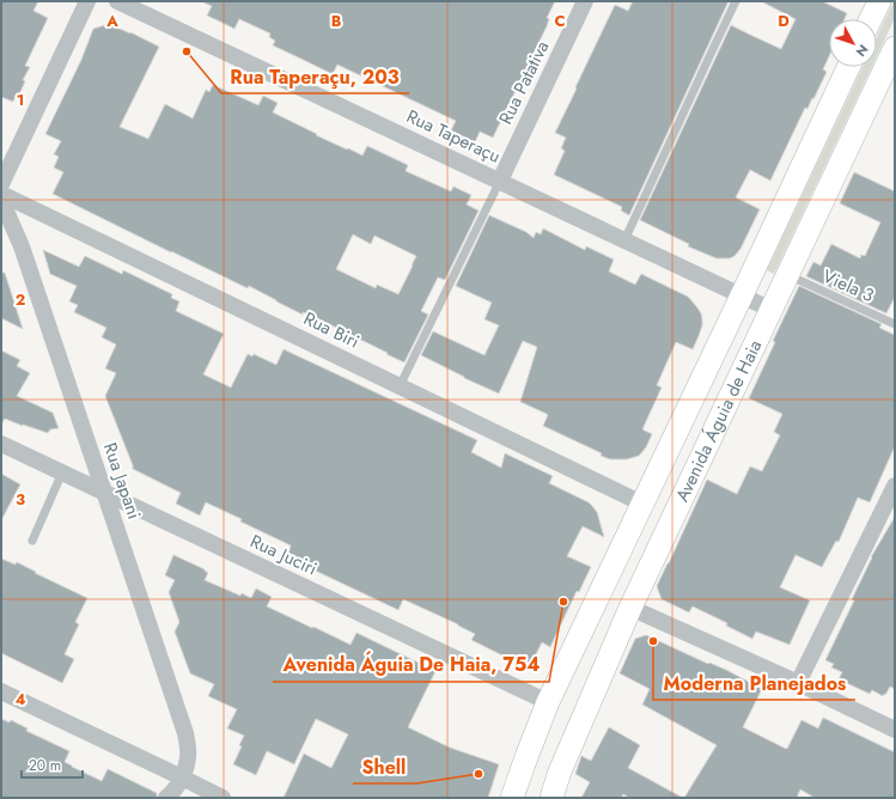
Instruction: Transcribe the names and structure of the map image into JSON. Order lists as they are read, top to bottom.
{
  "streets": {
    "main road": ["Avenida Águia de Haia"],
    "street": [
      "Rua Patativa",
      "Rua Taperaçu",
      "Rua Biri",
      "Rua Japani",
      "Rua Juciri"
    ],
    "lane": ["Viela 3"]
  },
  "crossings": [
    ["Rua Patativa", "Rua Taperaçu"],
    ["Rua Taperaçu", "Avenida Águia de Haia"],
    ["Viela 3", "Avenida Águia de Haia"],
    ["Rua Biri", "Avenida Águia de Haia"],
    ["Avenida Águia de Haia", "Rua Juciri"],
    ["Rua Japani", "Rua Juciri"]
  ],
  "places": [
    "Rua Taperaçu, 203",
    "Avenida Águia De Haia, 754",
    "Moderna Planejados",
    "Shell"
  ],
  "scale_bar": "20 m",
  "north": "bottom right",
  "grid": {
    "columns": [
      "A",
      "B",
      "C",
      "D"
    ],
    "rows": [
      "1",
      "2",
      "3",
      "4"
    ]
  }
}
